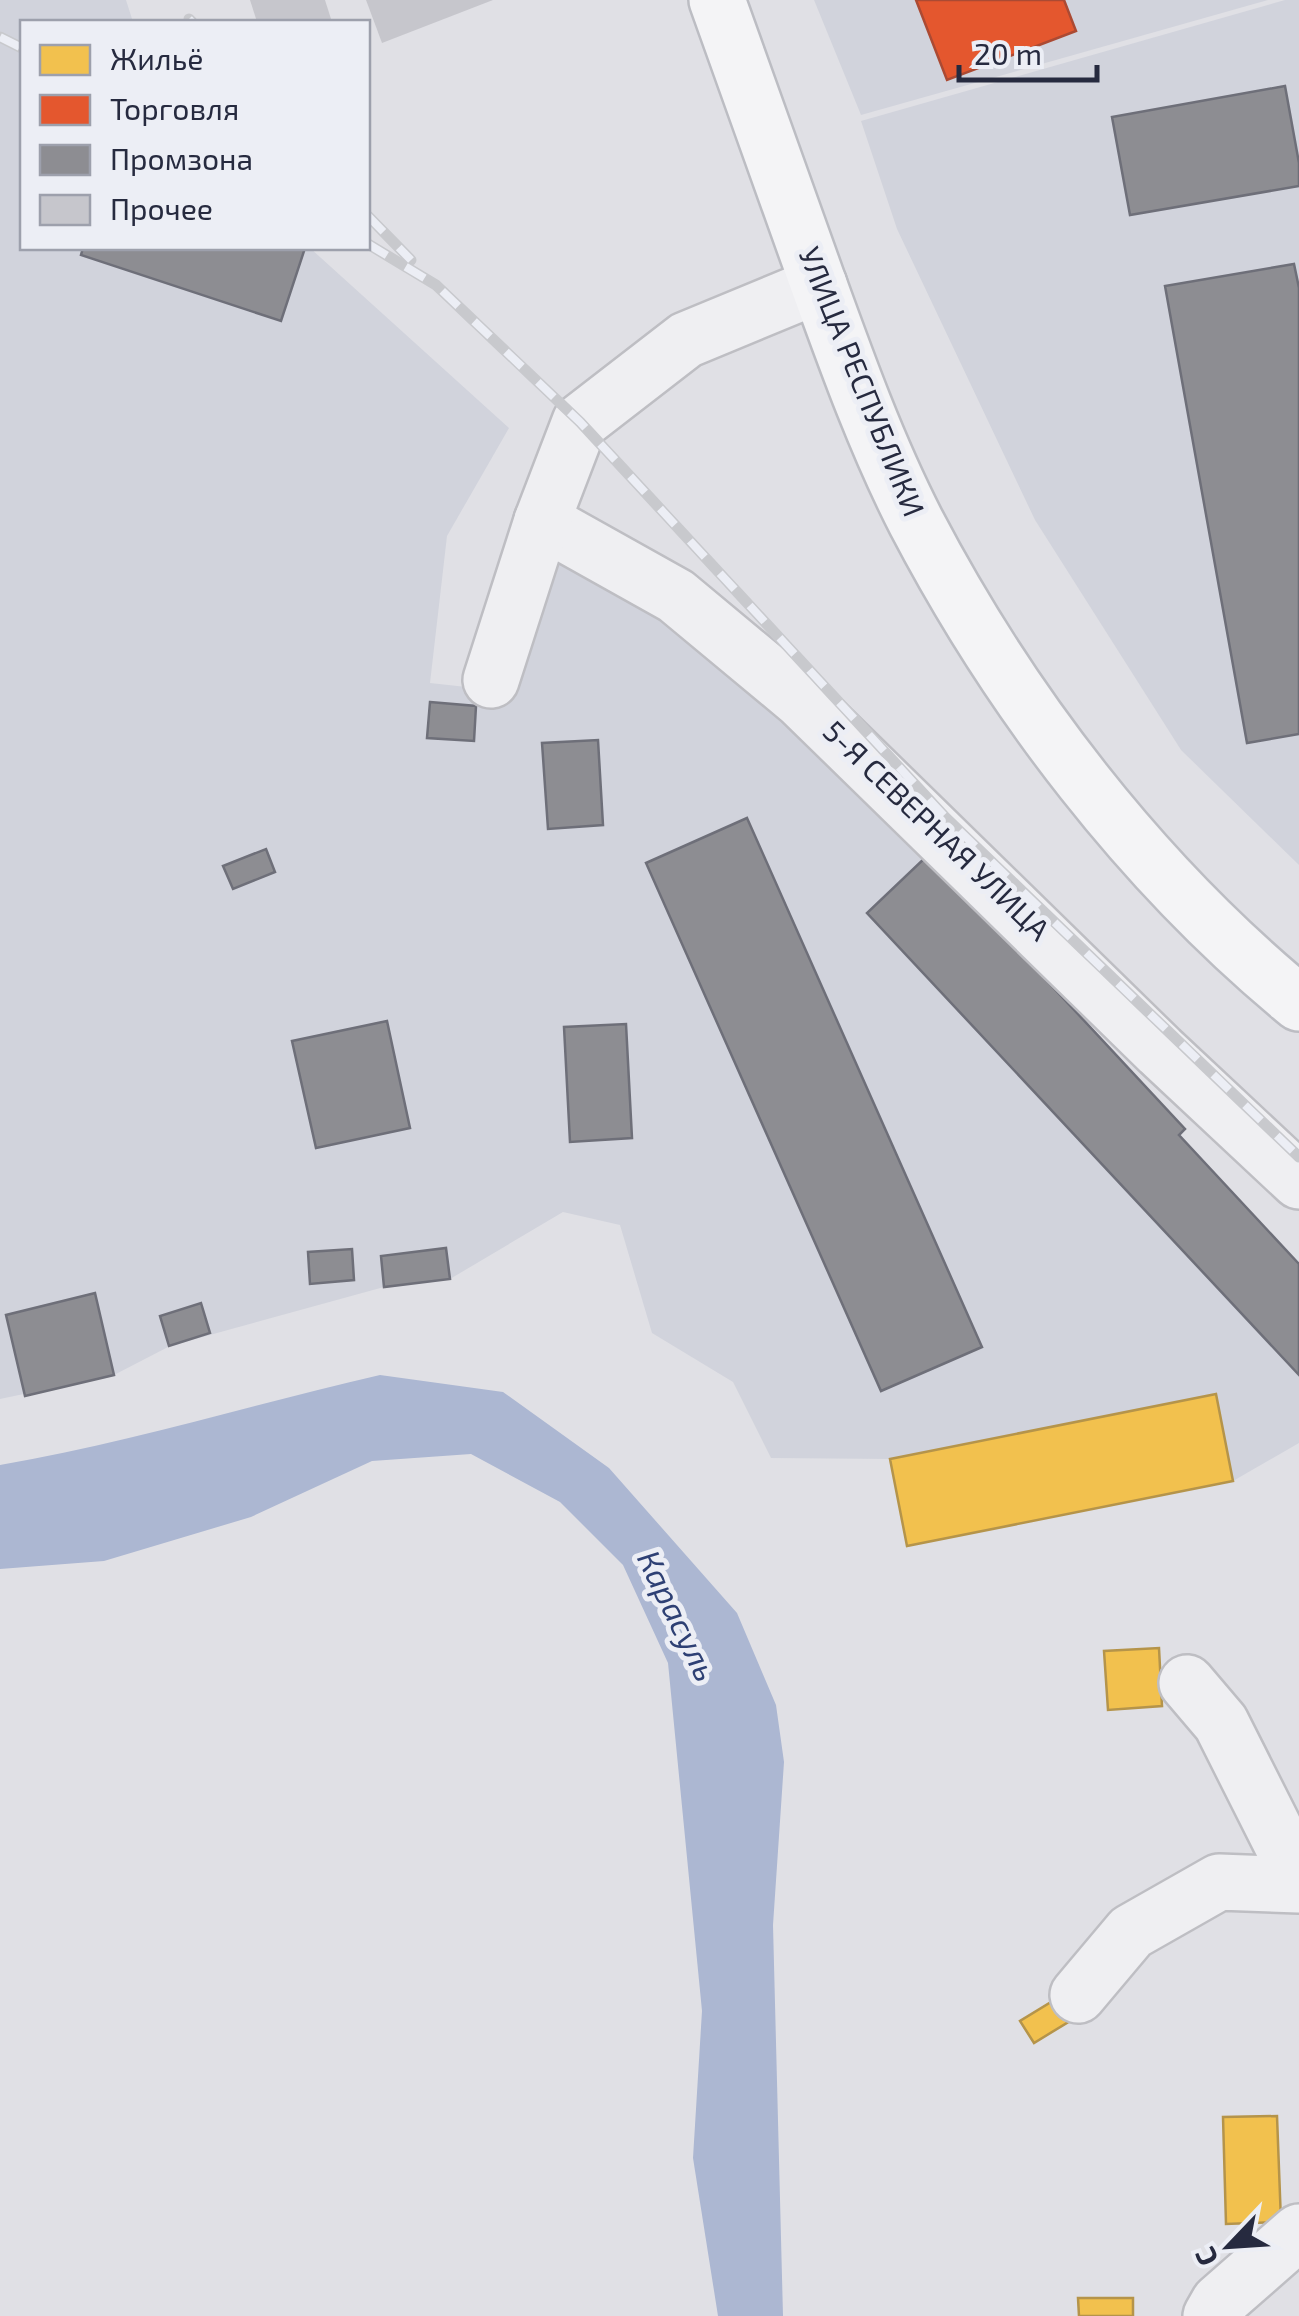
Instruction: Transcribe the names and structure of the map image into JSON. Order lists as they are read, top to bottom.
{
  "streets": {
    "main road": ["УЛИЦА РЕСПУБЛИКИ"],
    "street": ["5-Я СЕВЕРНАЯ УЛИЦА"]
  },
  "water": ["Карасуль"],
  "legend": [
    "Жильё",
    "Торговля",
    "Промзона",
    "Прочее"
  ],
  "scale_bar": "20 m",
  "north": "bottom left"
}
